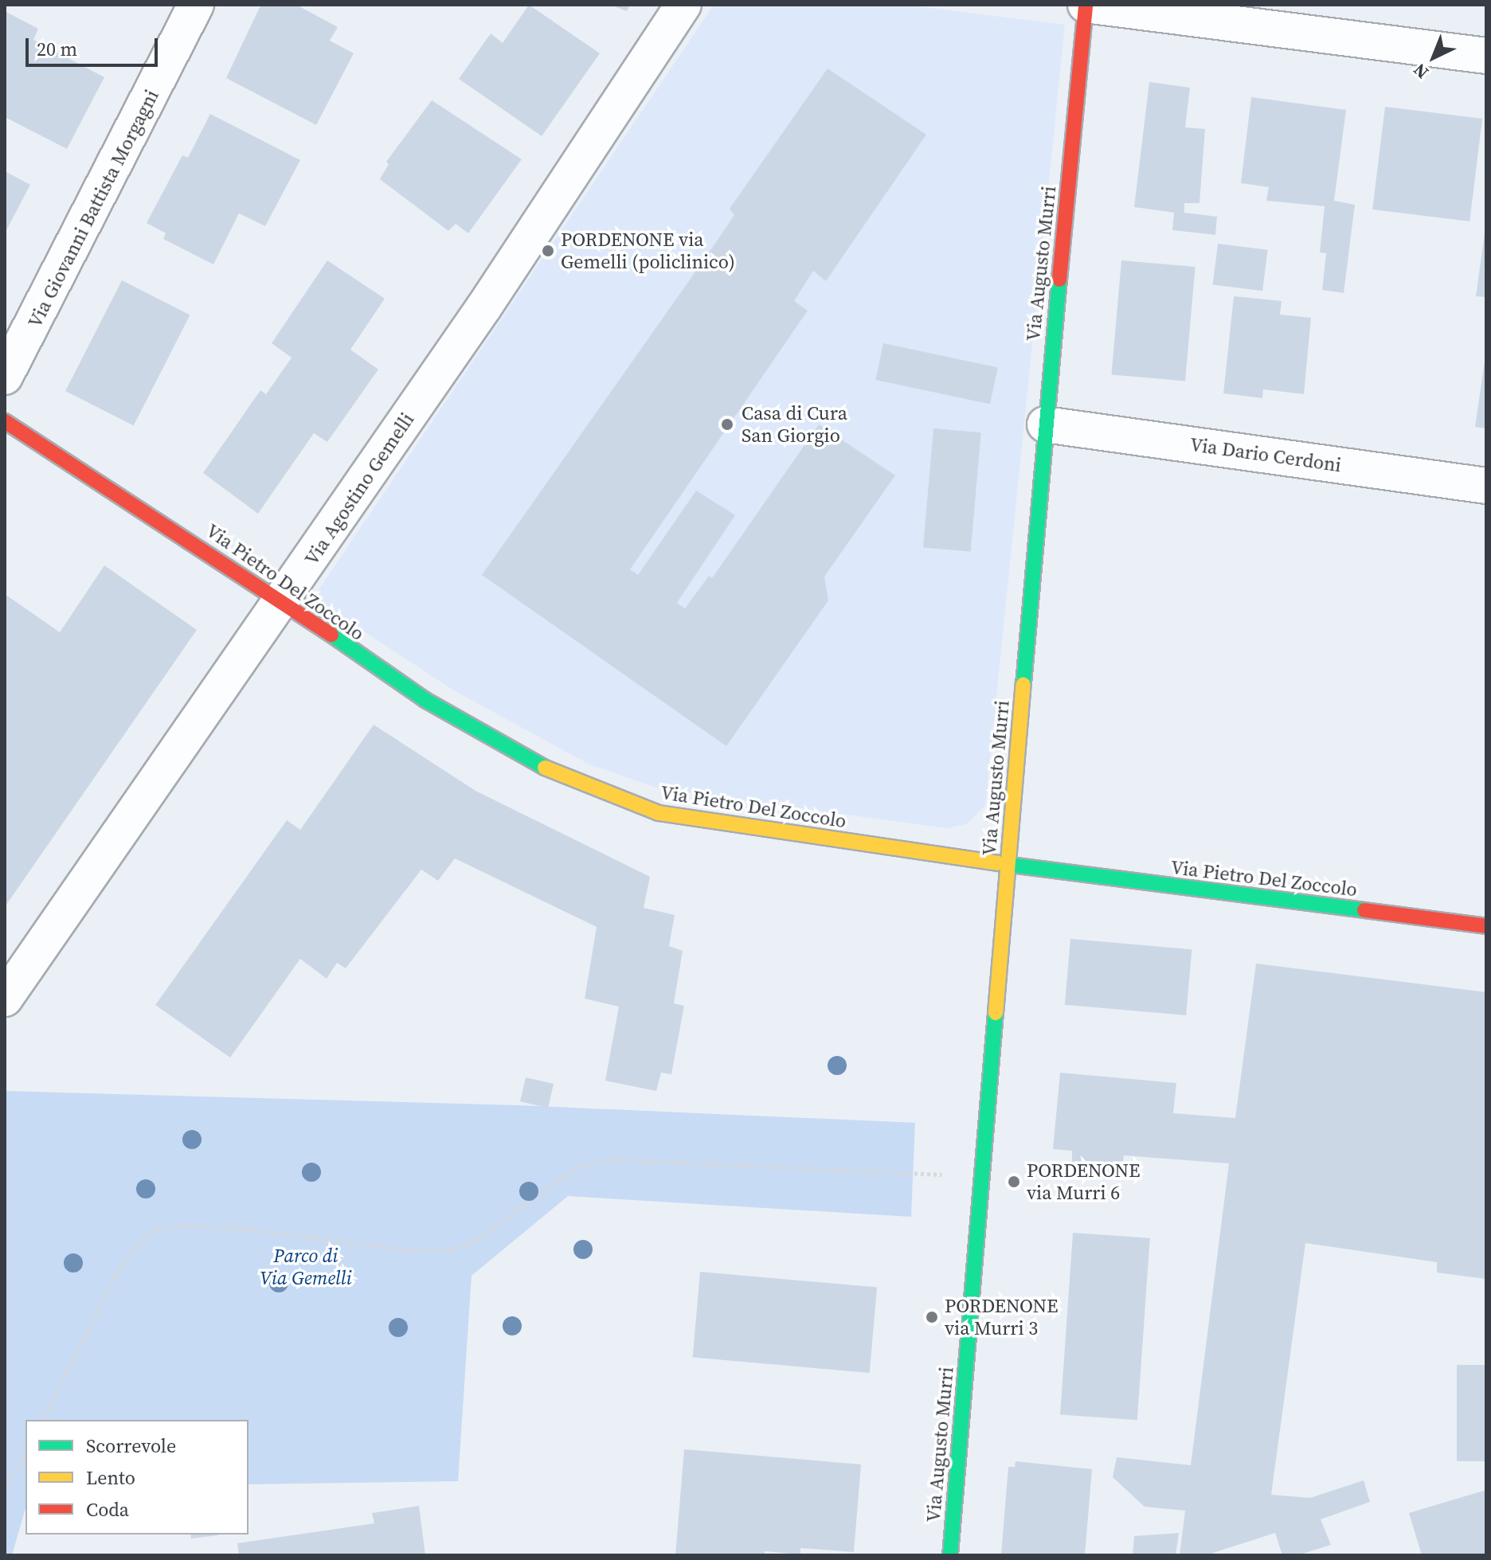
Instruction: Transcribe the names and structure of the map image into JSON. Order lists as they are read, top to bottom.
{
  "streets": {
    "street": [
      "Via Giovanni Battista Morgagni",
      "Via Augusto Murri",
      "Via Dario Cerdoni",
      "Via Agostino Gemelli",
      "Via Pietro Del Zoccolo"
    ]
  },
  "crossings": [
    ["Via Augusto Murri", "Via Dario Cerdoni"],
    ["Via Augusto Murri", "Via Pietro Del Zoccolo"],
    ["Via Agostino Gemelli", "Via Pietro Del Zoccolo"]
  ],
  "parks": ["Parco di Via Gemelli"],
  "places": [
    "PORDENONE via Gemelli (policlinico)",
    "Casa di Cura San Giorgio",
    "PORDENONE via Murri 6",
    "PORDENONE via Murri 3"
  ],
  "legend": ["Scorrevole", "Lento", "Coda"],
  "scale_bar": "20 m",
  "north": "bottom left"
}
